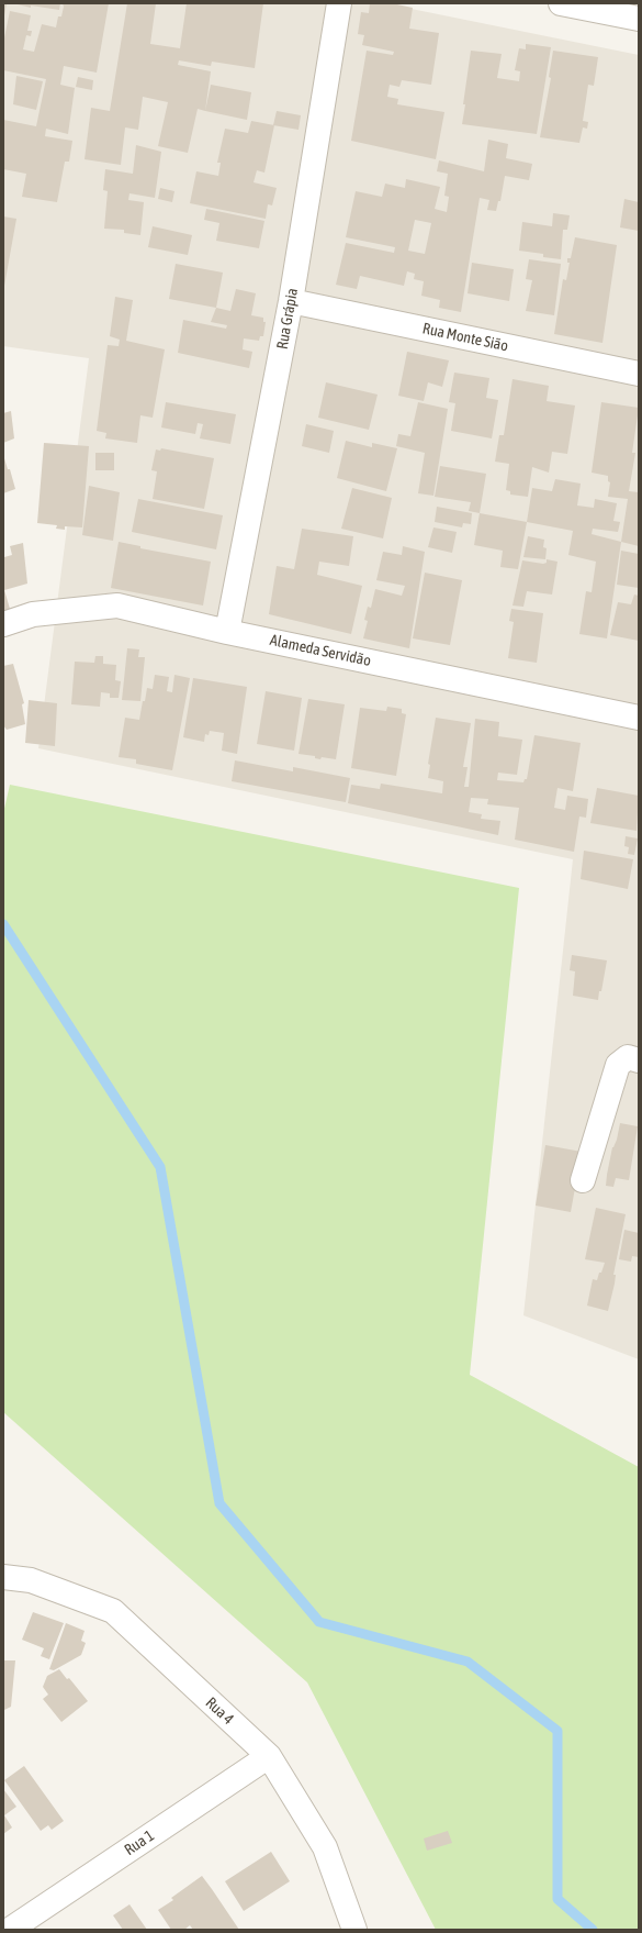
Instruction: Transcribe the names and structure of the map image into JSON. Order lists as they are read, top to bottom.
{
  "streets": {
    "street": [
      "Rua Grápia",
      "Rua Monte Sião",
      "Alameda Servidão",
      "Rua 4",
      "Rua 1"
    ]
  },
  "crossings": [
    ["Rua Grápia", "Rua Monte Sião"],
    ["Rua Grápia", "Alameda Servidão"],
    ["Rua 4", "Rua 1"]
  ]
}
